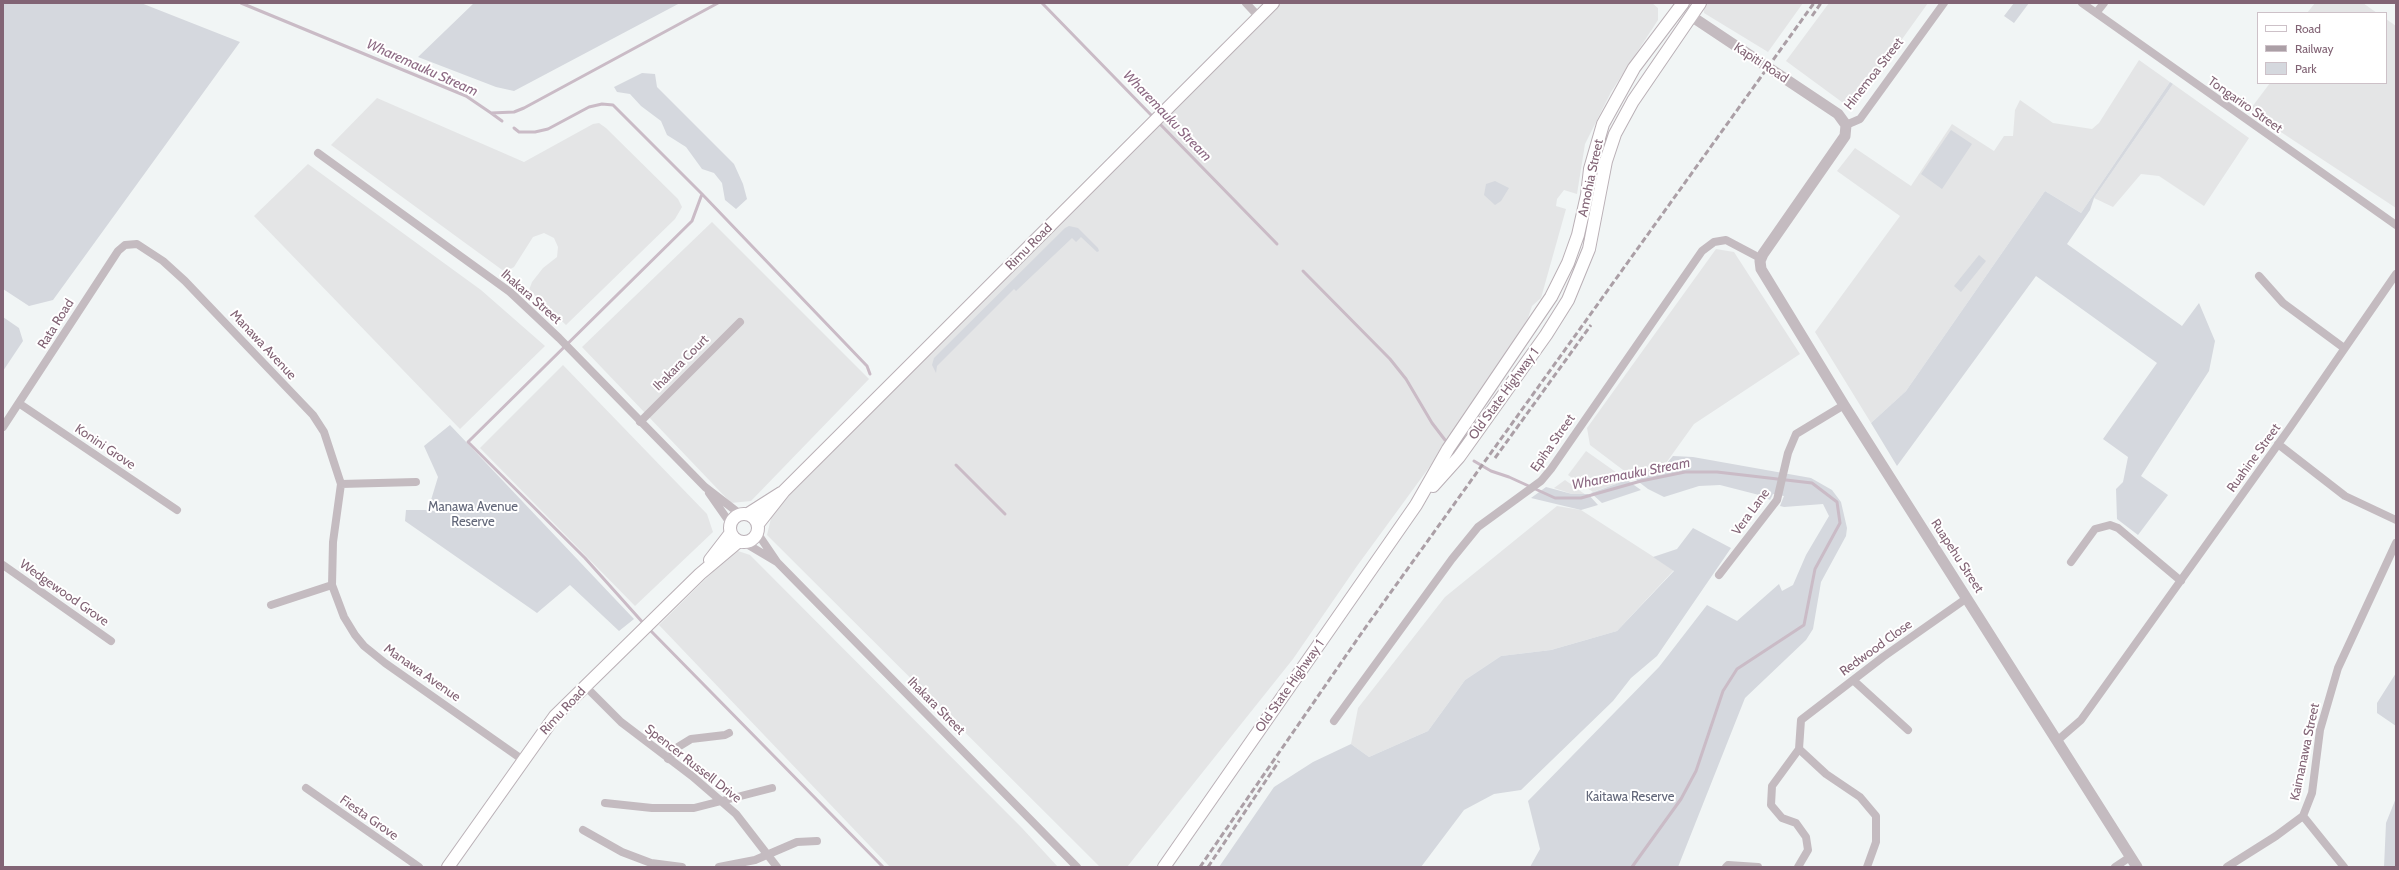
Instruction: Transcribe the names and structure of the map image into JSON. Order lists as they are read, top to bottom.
{
  "streets": {
    "main road": [
      "Kapiti Road",
      "Amohia Street",
      "Rimu Road",
      "Old State Highway 1"
    ],
    "street": [
      "Hinemoa Street",
      "Tongariro Street",
      "Ihakara Street",
      "Rata Road",
      "Manawa Avenue",
      "Ihakara Court",
      "Epiha Street",
      "Konini Grove",
      "Ruahine Street",
      "Vera Lane",
      "Ruapehu Street",
      "Wedgewood Grove",
      "Redwood Close",
      "Kaimanawa Street",
      "Spencer Russell Drive",
      "Fiesta Grove"
    ]
  },
  "crossings": [
    ["Kapiti Road", "Hinemoa Street"],
    ["Kapiti Road", "Amohia Street"],
    ["Hinemoa Street", "Epiha Street"],
    ["Hinemoa Street", "Ruapehu Street"],
    ["Amohia Street", "Old State Highway 1"],
    ["Rimu Road", "Ihakara Street"],
    ["Rimu Road", "Manawa Avenue"],
    ["Rimu Road", "Spencer Russell Drive"],
    ["Ihakara Street", "Ihakara Court"],
    ["Rata Road", "Manawa Avenue"],
    ["Rata Road", "Konini Grove"],
    ["Epiha Street", "Ruapehu Street"],
    ["Ruahine Street", "Ruapehu Street"],
    ["Vera Lane", "Ruapehu Street"],
    ["Ruapehu Street", "Redwood Close"]
  ],
  "water": ["Wharemauku Stream"],
  "parks": ["Manawa Avenue Reserve", "Kaitawa Reserve"],
  "legend": ["Road", "Railway", "Park"]
}
